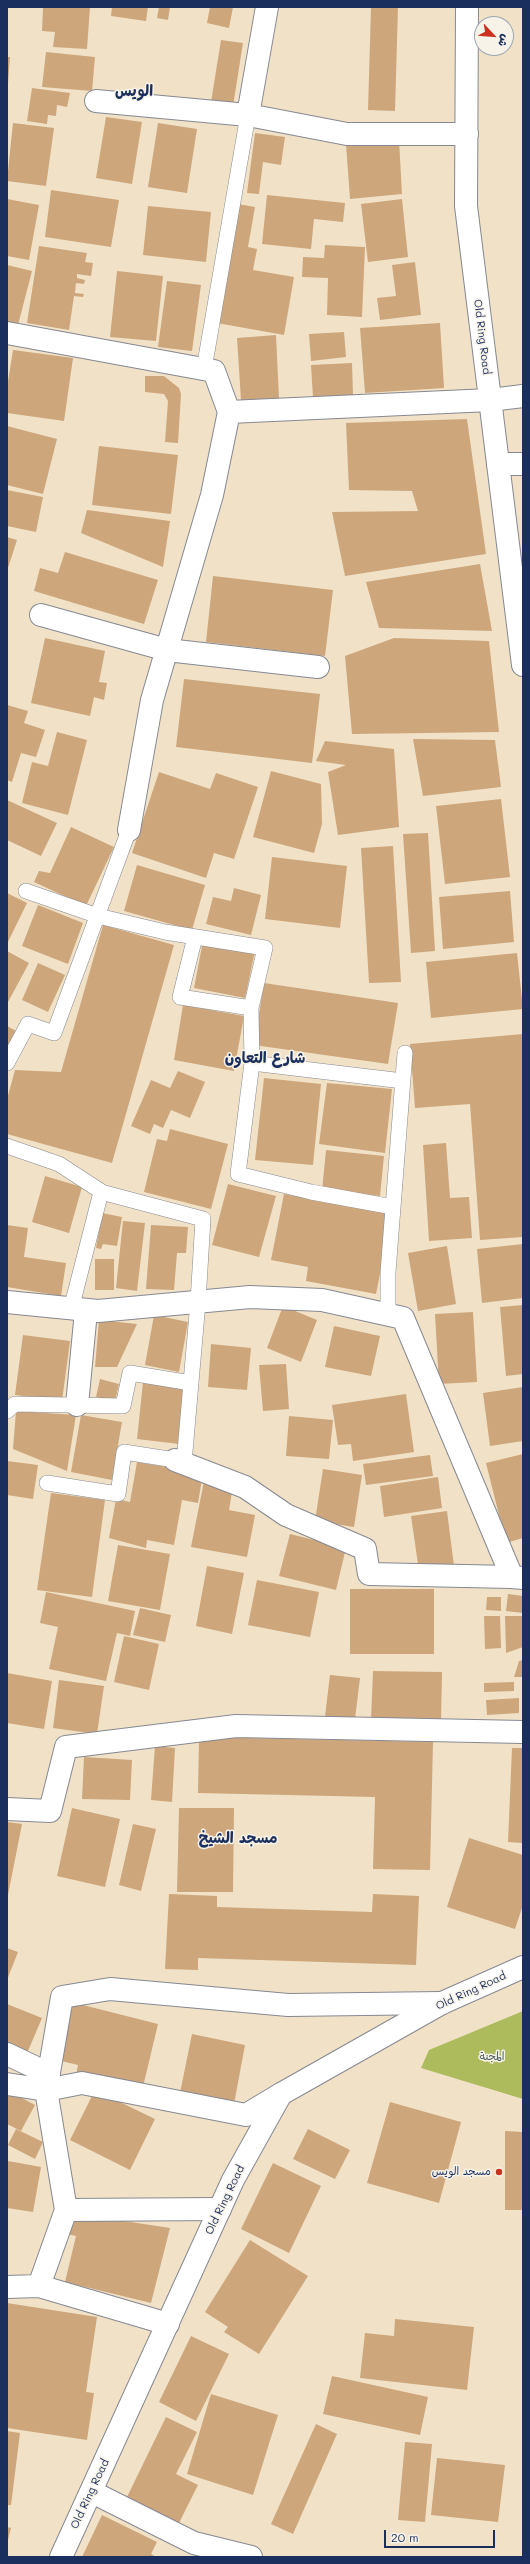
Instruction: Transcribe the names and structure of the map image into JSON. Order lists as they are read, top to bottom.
{
  "streets": {
    "street": ["Old Ring Road"]
  },
  "districts": ["الويس", "شارع التعاون", "مسجد الشيخ"],
  "parks": ["المجنة"],
  "places": ["مسجد الويس"],
  "scale_bar": "20 m",
  "north": "bottom right"
}
